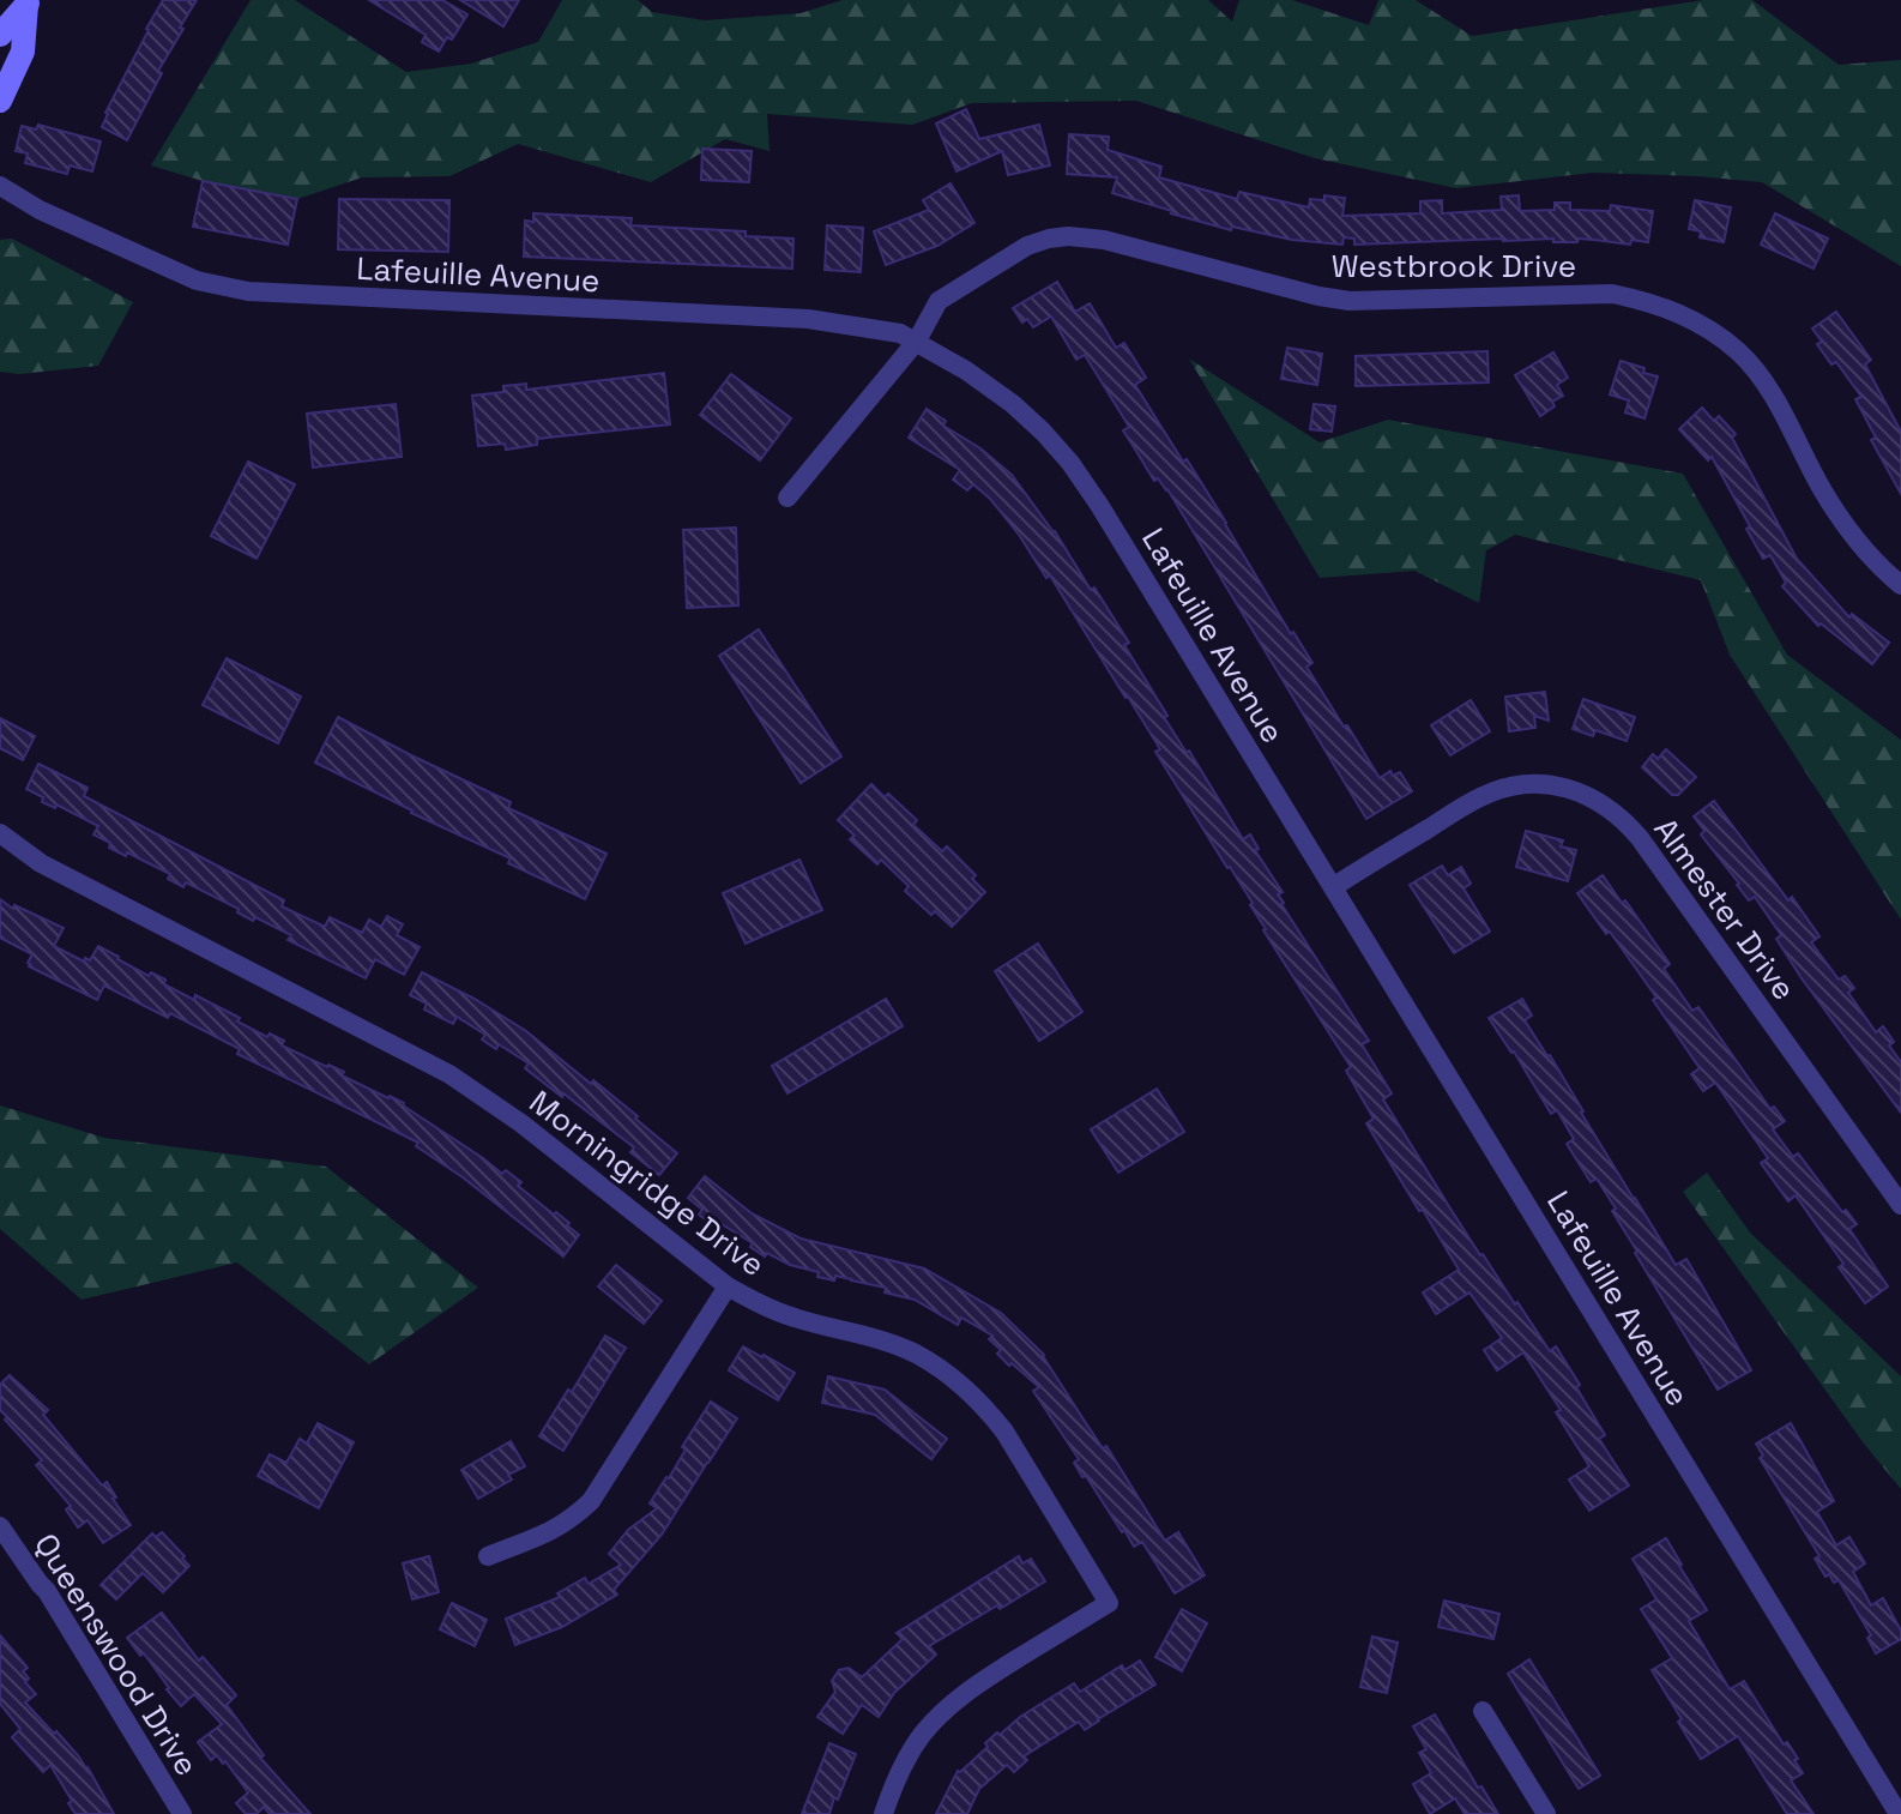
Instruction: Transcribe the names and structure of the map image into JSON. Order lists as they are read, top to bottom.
{
  "streets": {
    "street": [
      "Westbrook Drive",
      "Lafeuille Avenue",
      "Almester Drive",
      "Morningridge Drive",
      "Queenswood Drive"
    ]
  },
  "crossings": [
    ["Westbrook Drive", "Lafeuille Avenue"],
    ["Lafeuille Avenue", "Almester Drive"]
  ]
}
